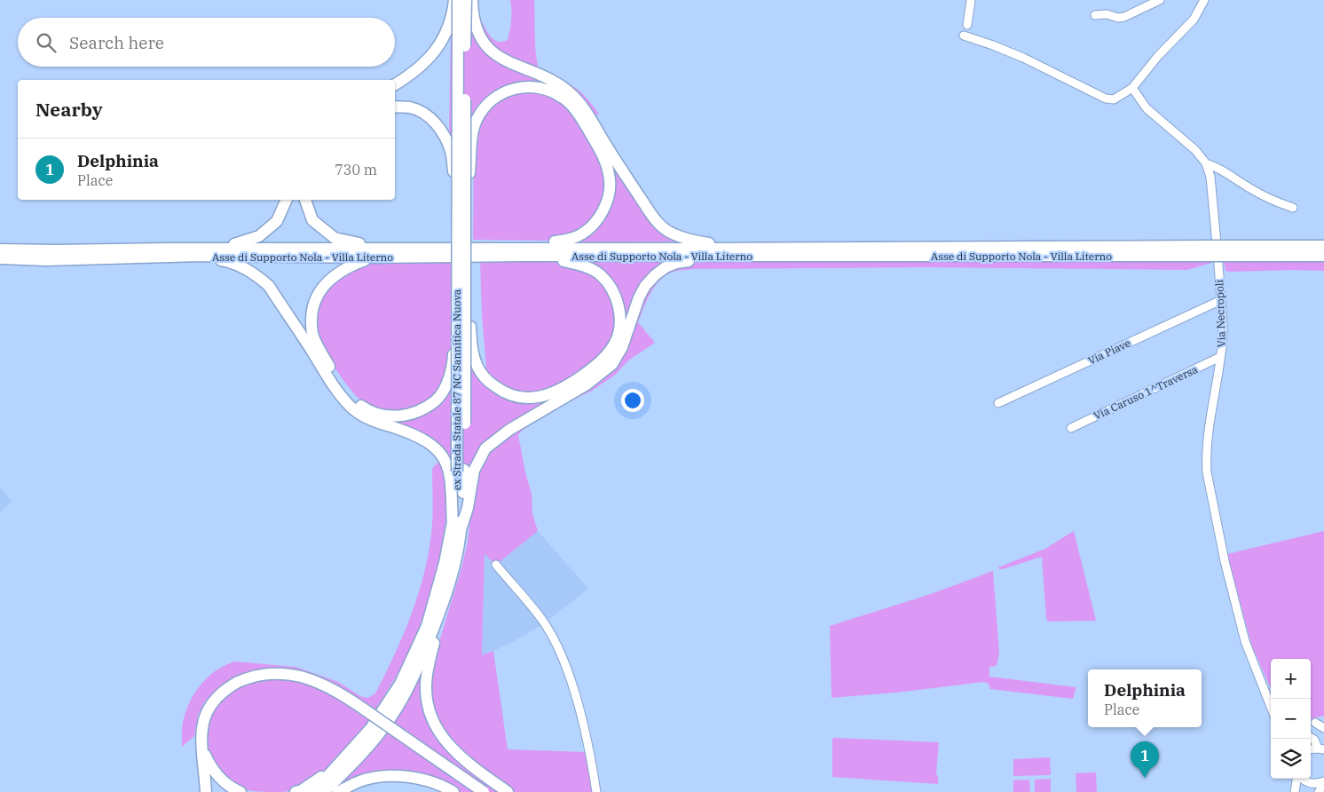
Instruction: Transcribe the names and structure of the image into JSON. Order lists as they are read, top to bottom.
{
  "streets": {
    "highway": ["Asse di Supporto Nola - Villa Literno", "ex Strada Statale 87 NC Sannitica Nuova"],
    "street": ["Via Necropoli", "Via Piave", "Via Caruso 1^Traversa"]
  },
  "crossings": [
    ["Via Necropoli", "Via Piave"],
    ["Via Necropoli", "Via Caruso 1^Traversa"]
  ],
  "page": {
    "search": "Search here",
    "heading": "Nearby",
    "list": [
      {
        "mark": "1",
        "name": "Delphinia",
        "note": "Place",
        "value": "730 m"
      }
    ],
    "map_buttons": ["+", "−"],
    "popup": ["Delphinia", "Place"],
    "pins": "1"
  }
}
